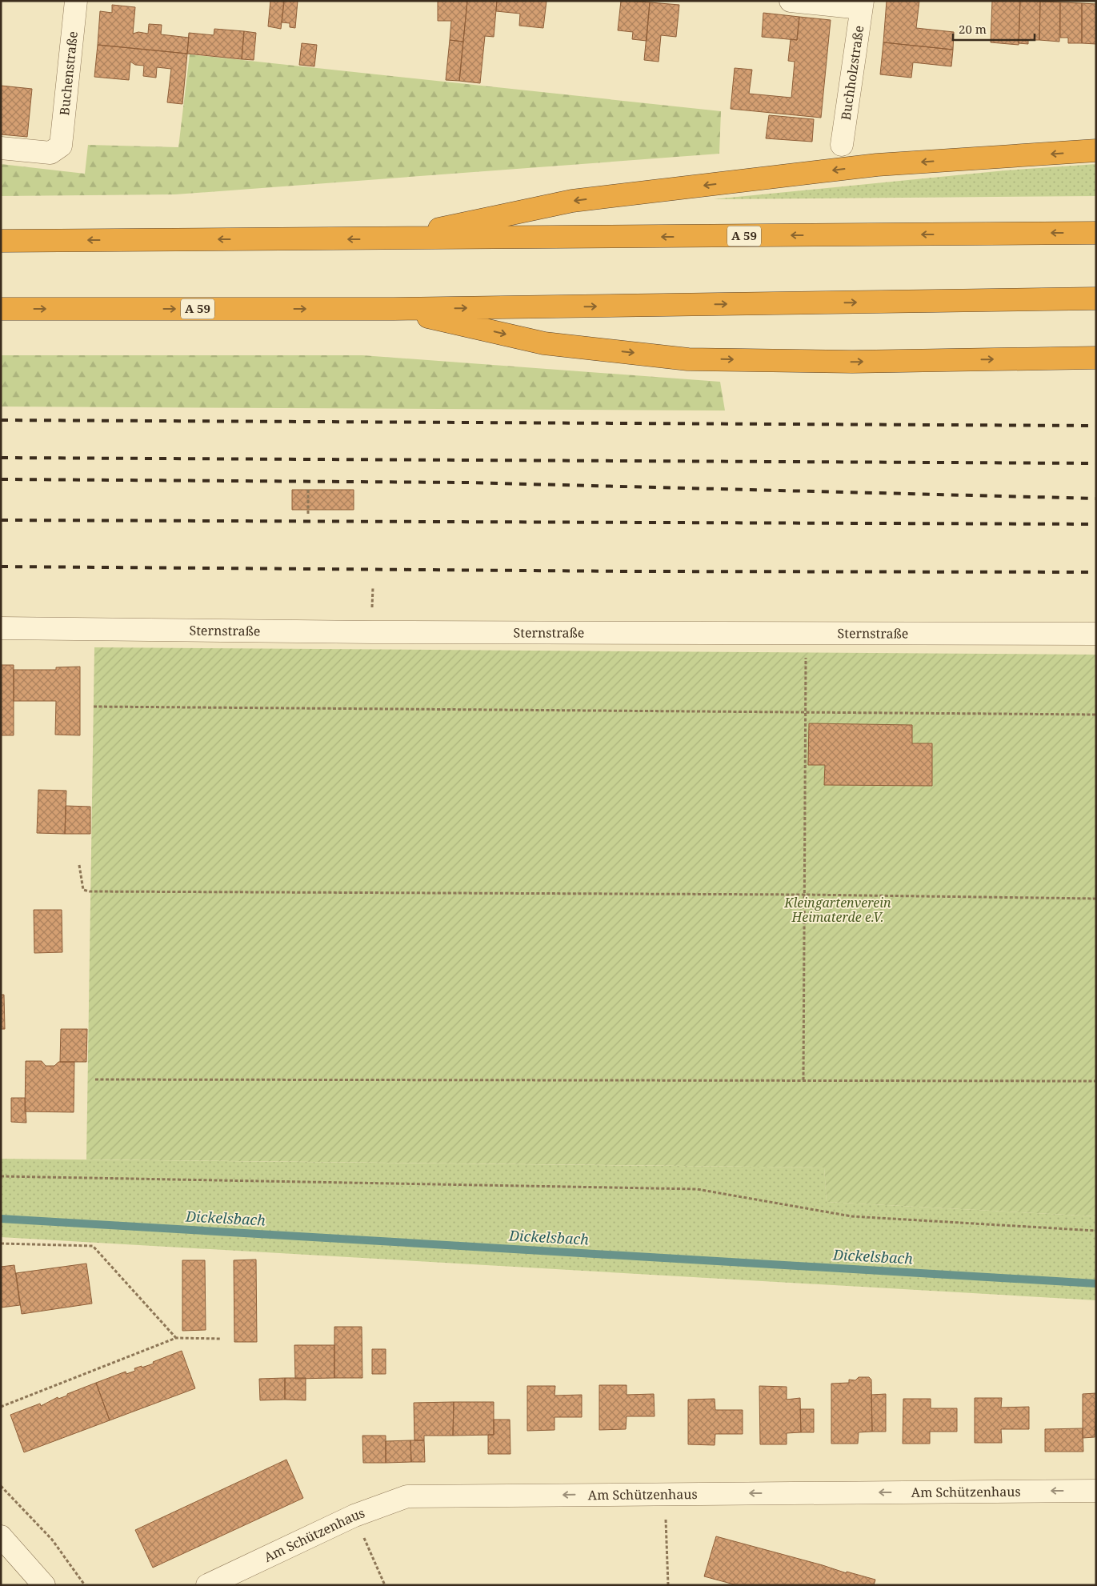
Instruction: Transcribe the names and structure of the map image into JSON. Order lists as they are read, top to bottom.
{
  "streets": {
    "highway": ["A 59"],
    "street": [
      "Buchholzstraße",
      "Buchenstraße",
      "Sternstraße",
      "Am Schützenhaus"
    ]
  },
  "one_way": ["Am Schützenhaus"],
  "water": ["Dickelsbach"],
  "parks": ["Kleingartenverein Heimaterde e.V."],
  "scale_bar": "20 m"
}
